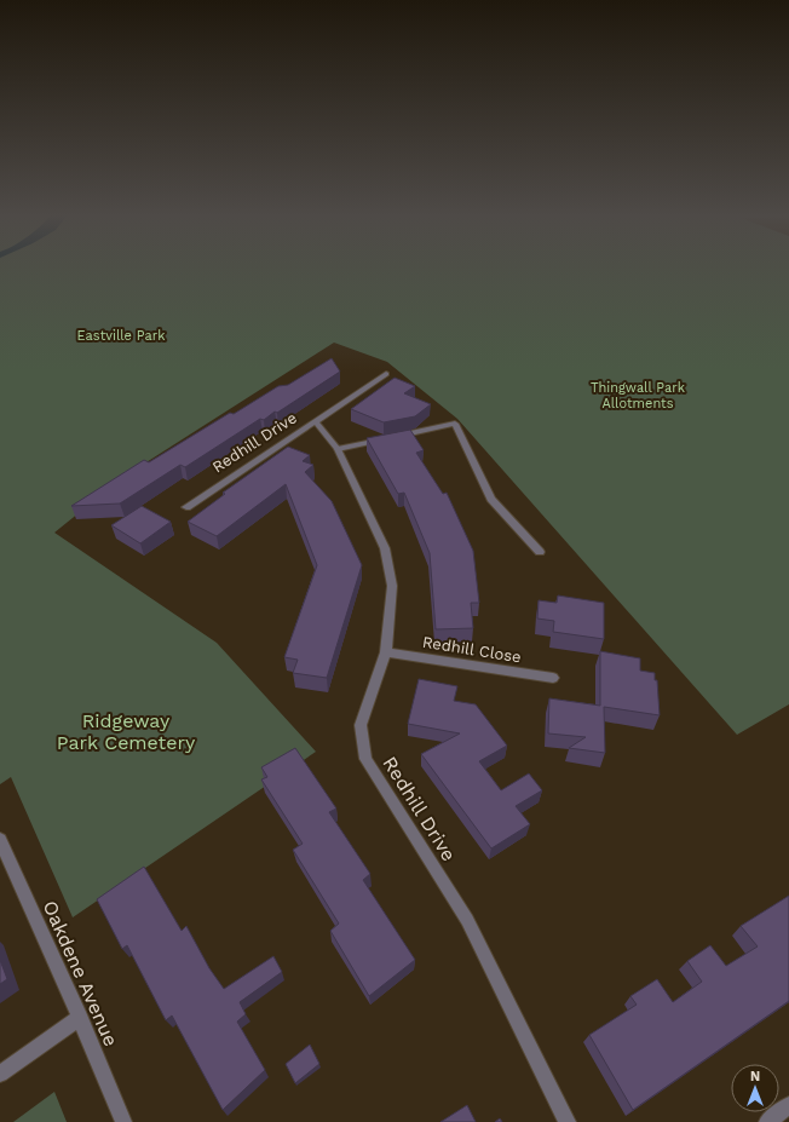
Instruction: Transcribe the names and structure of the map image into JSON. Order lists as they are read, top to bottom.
{
  "streets": {
    "street": ["Redhill Drive", "Redhill Close", "Oakdene Avenue"]
  },
  "crossings": [
    ["Redhill Drive", "Redhill Close"]
  ],
  "parks": ["Eastville Park", "Thingwall Park Allotments", "Ridgeway Park Cemetery"],
  "north": "top"
}
